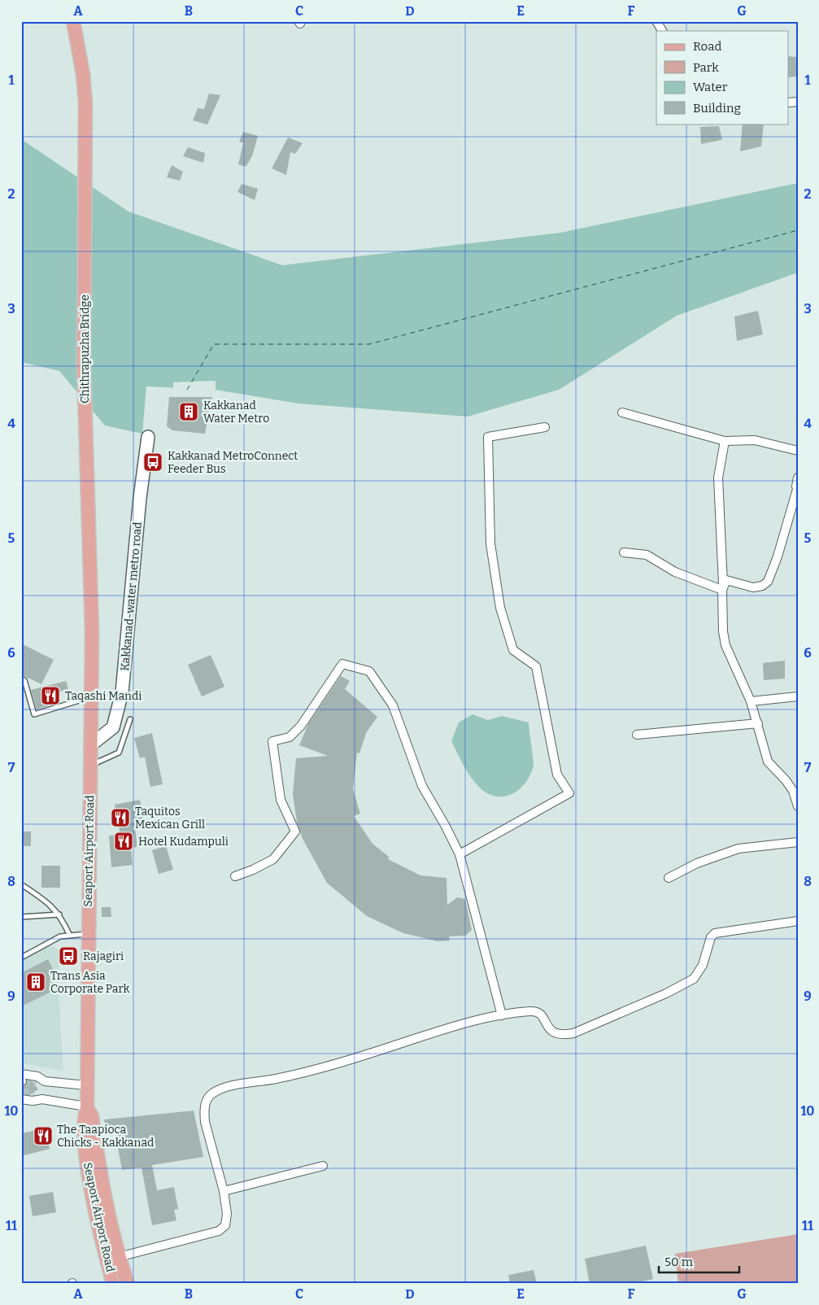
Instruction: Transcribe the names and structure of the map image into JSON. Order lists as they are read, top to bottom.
{
  "streets": {
    "main road": ["Chithrapuzha Bridge", "Seaport Airport Road"],
    "street": ["Kakkanad-water metro road"]
  },
  "crossings": [
    ["Chithrapuzha Bridge", "Seaport Airport Road"],
    ["Kakkanad-water metro road", "Seaport Airport Road"]
  ],
  "places": {
    "building": ["Kakkanad Water Metro", "Trans Asia Corporate Park"],
    "bus stop": ["Kakkanad MetroConnect Feeder Bus", "Rajagiri"],
    "restaurant": [
      "Taqashi Mandi",
      "Taquitos Mexican Grill",
      "Hotel Kudampuli",
      "The Taapioca Chicks - Kakkanad"
    ]
  },
  "legend": [
    "Road",
    "Park",
    "Water",
    "Building"
  ],
  "scale_bar": "50 m",
  "grid": {
    "columns": [
      "A",
      "B",
      "C",
      "D",
      "E",
      "F",
      "G"
    ],
    "rows": [
      "1",
      "2",
      "3",
      "4",
      "5",
      "6",
      "7",
      "8",
      "9",
      "10",
      "11"
    ]
  }
}
